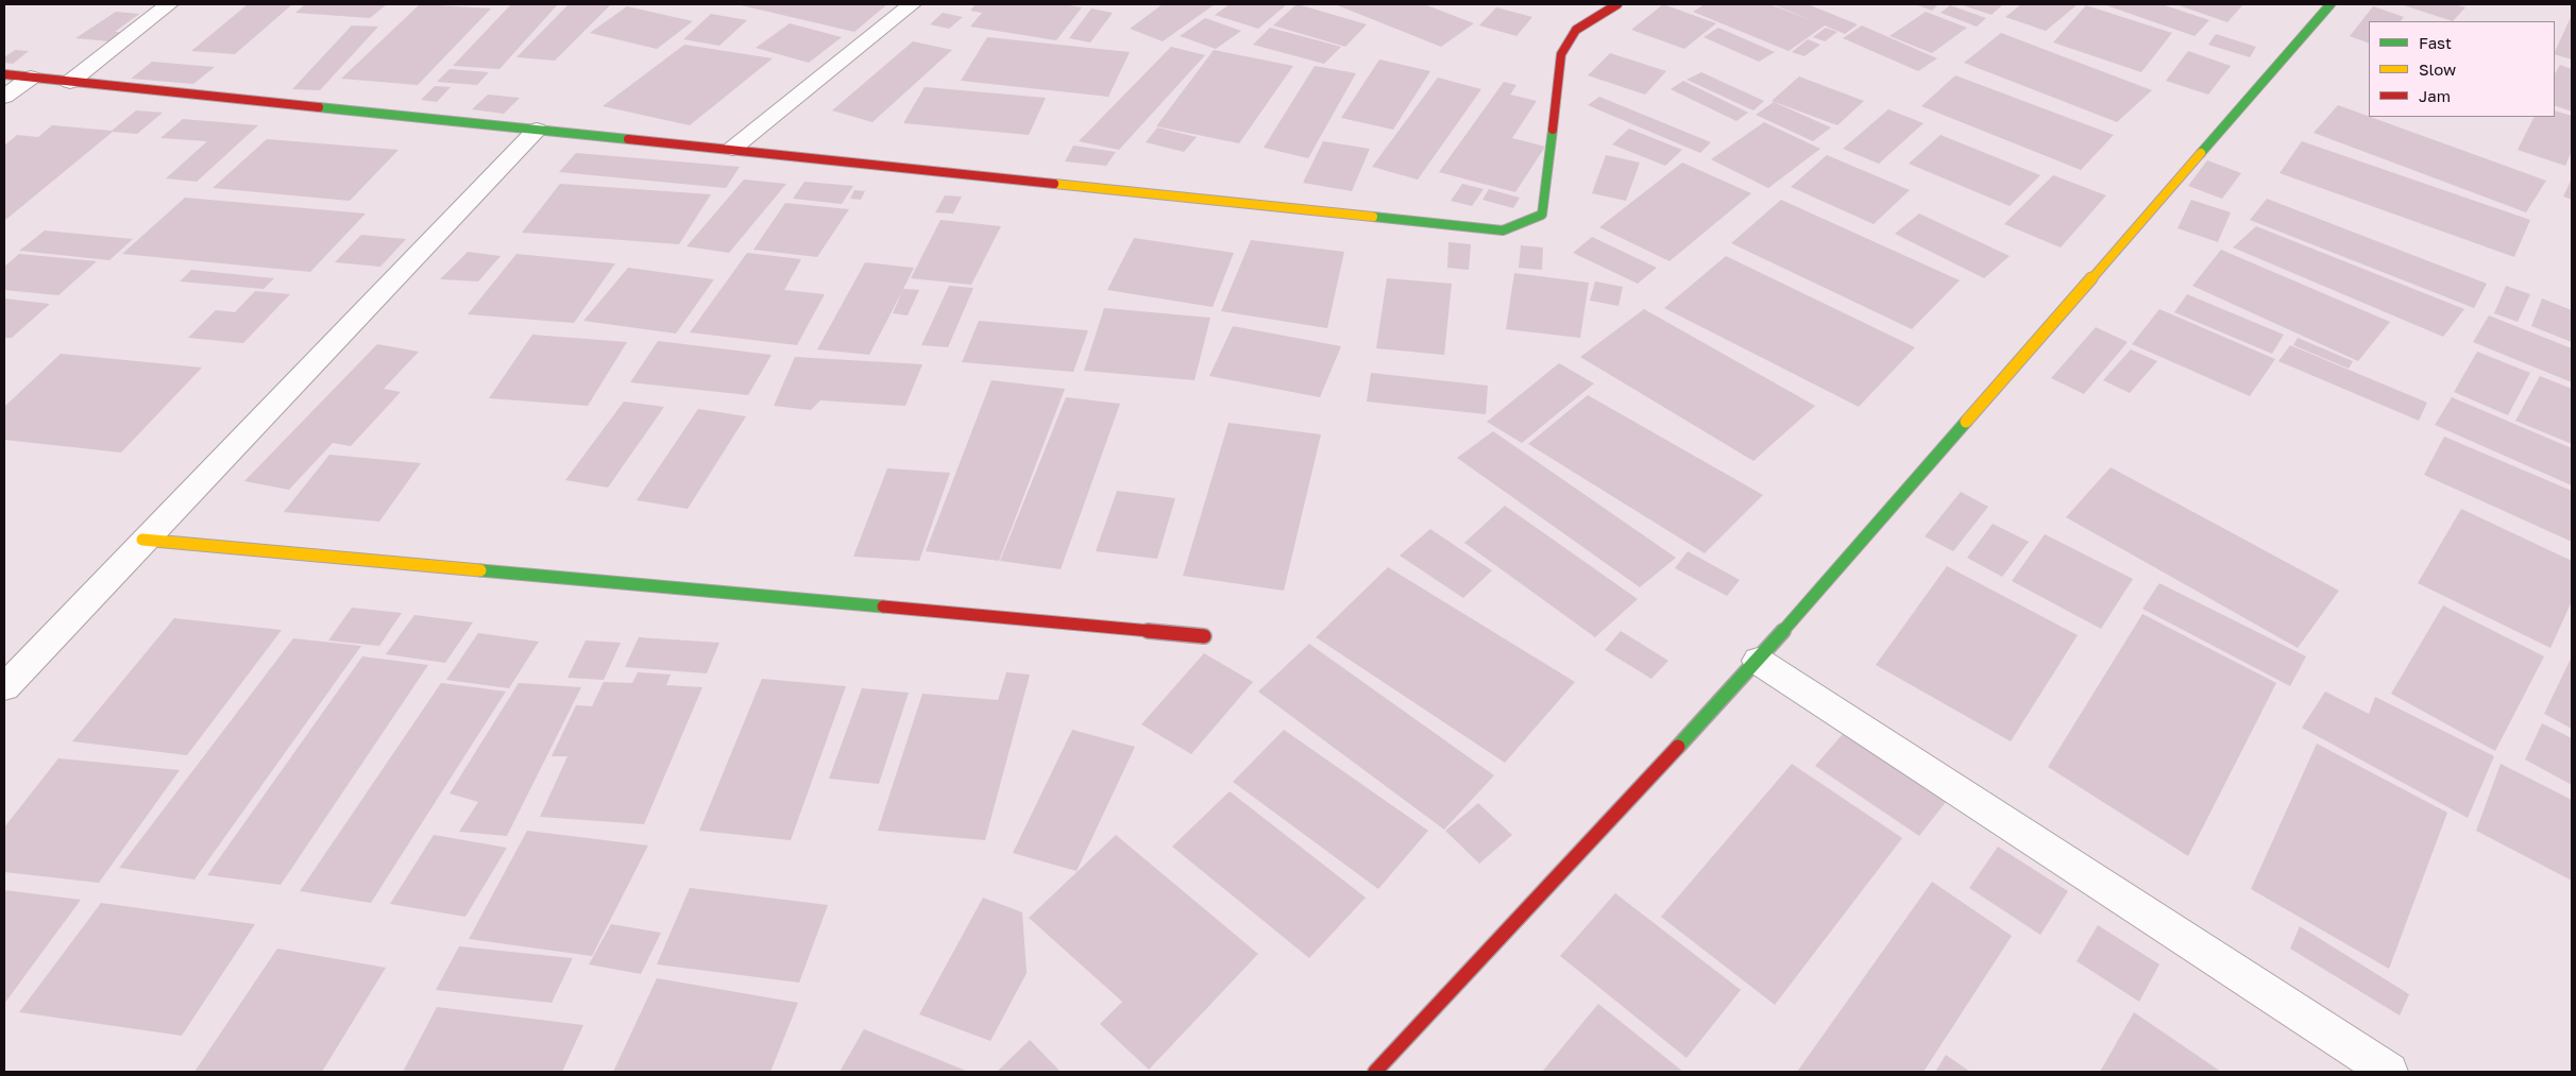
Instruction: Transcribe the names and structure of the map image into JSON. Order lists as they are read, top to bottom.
{
  "legend": ["Fast", "Slow", "Jam"]
}
